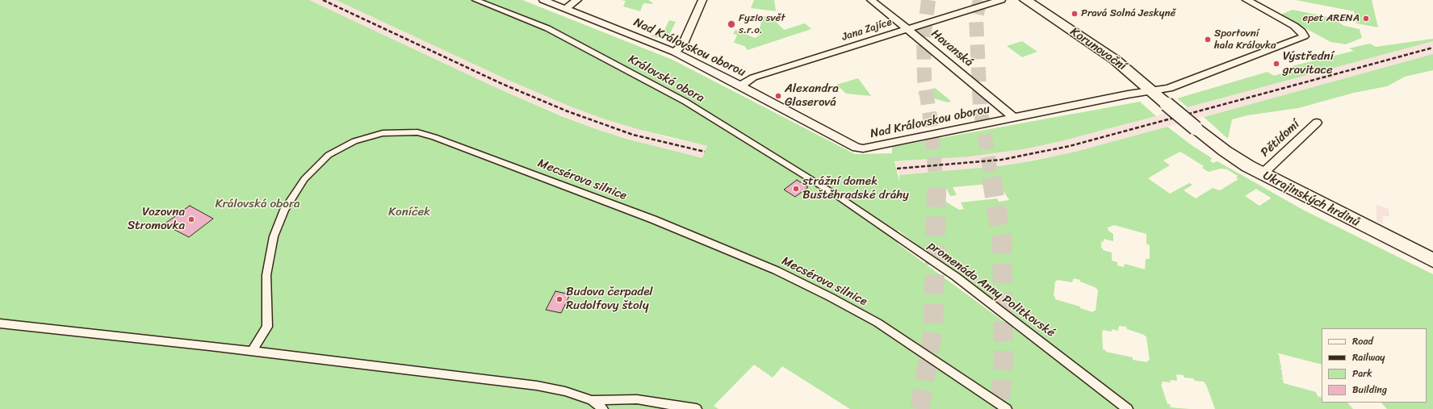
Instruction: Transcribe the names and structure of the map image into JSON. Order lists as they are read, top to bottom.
{
  "streets": {
    "main road": ["Korunovační", "Ukrajinských hrdinů"],
    "street": [
      "Jana Zajíce",
      "Nad Královskou oborou",
      "Havanská",
      "Královská obora",
      "Pětidomí",
      "Mecsérova silnice",
      "promenáda Anny Politkovské"
    ]
  },
  "crossings": [
    ["Jana Zajíce", "Nad Královskou oborou"],
    ["Jana Zajíce", "Havanská"],
    ["Nad Královskou oborou", "Havanská"],
    ["Nad Královskou oborou", "Korunovační"],
    ["Korunovační", "Ukrajinských hrdinů"],
    ["Královská obora", "promenáda Anny Politkovské"],
    ["Pětidomí", "Ukrajinských hrdinů"]
  ],
  "parks": ["Královská obora", "Koníček"],
  "places": [
    "Pravá Solná Jeskyně",
    "epet ARENA",
    "Fyzio svět s.r.o.",
    "Sportovní hala Královka",
    "Výstřední gravitace",
    "Alexandra Glaserová",
    "strážní domek Buštěhradské dráhy",
    "Vozovna Stromovka",
    "Budova čerpadel Rudolfovy štoly"
  ],
  "legend": [
    "Road",
    "Railway",
    "Park",
    "Building"
  ]
}
